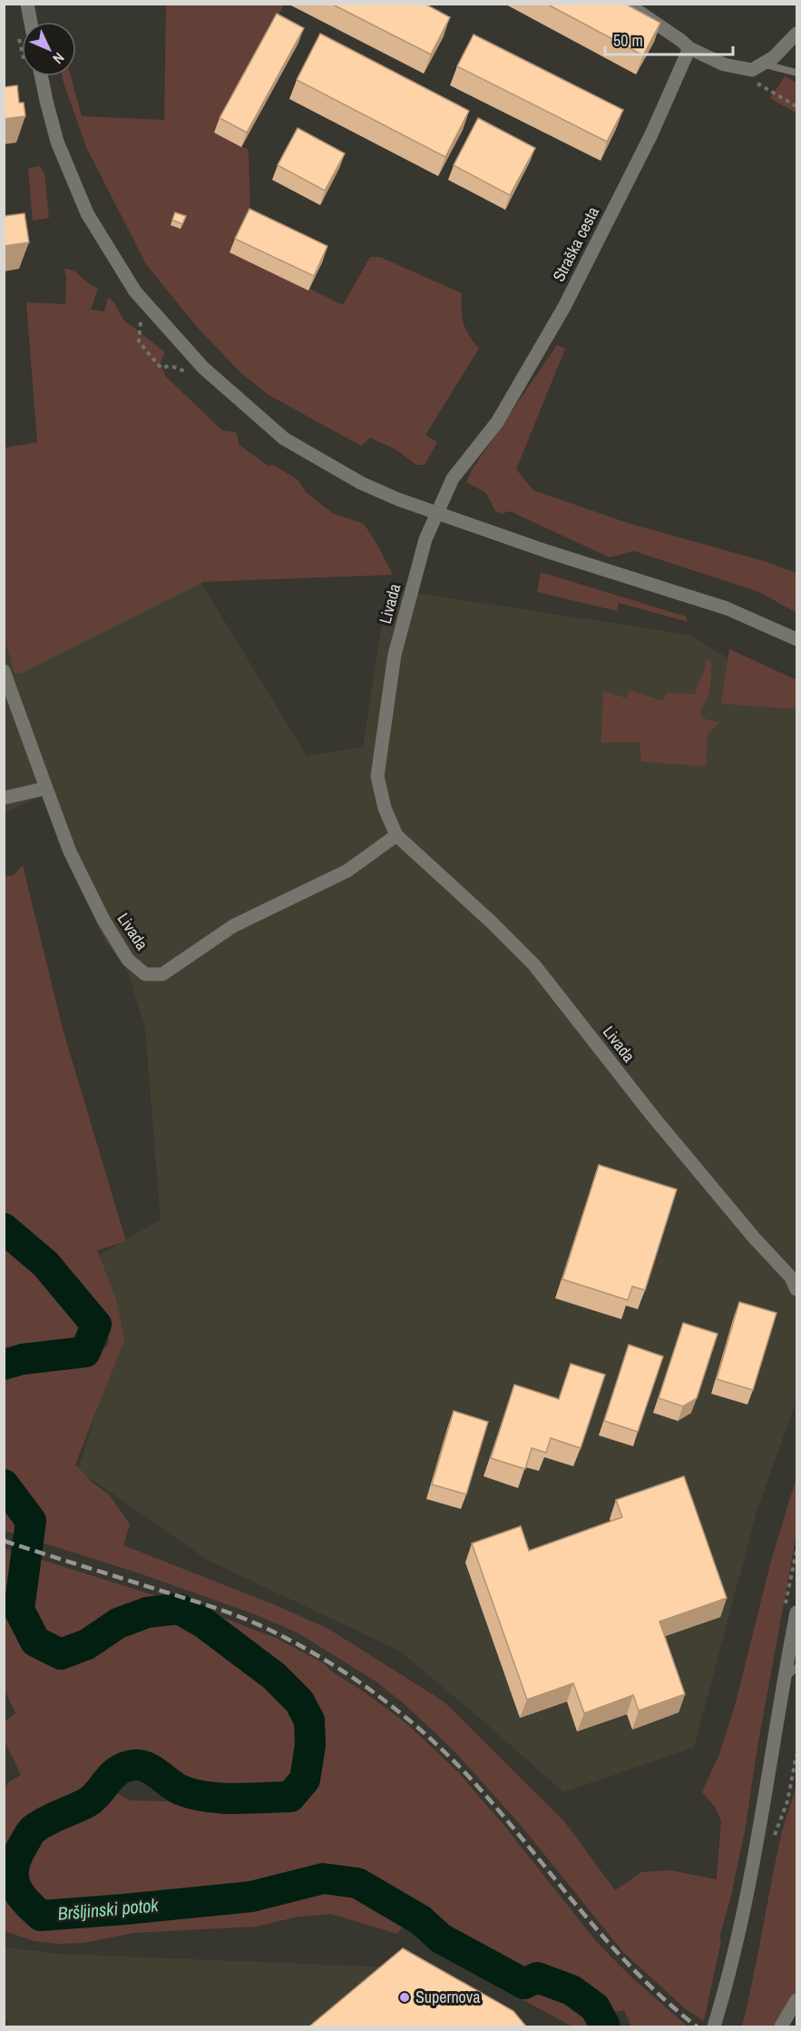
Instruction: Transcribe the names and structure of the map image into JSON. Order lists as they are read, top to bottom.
{
  "streets": {
    "street": ["Straška cesta", "Livada"]
  },
  "crossings": [
    ["Straška cesta", "Livada"]
  ],
  "water": ["Bršljinski potok"],
  "places": ["Supernova"],
  "scale_bar": "50 m",
  "north": "bottom right"
}
